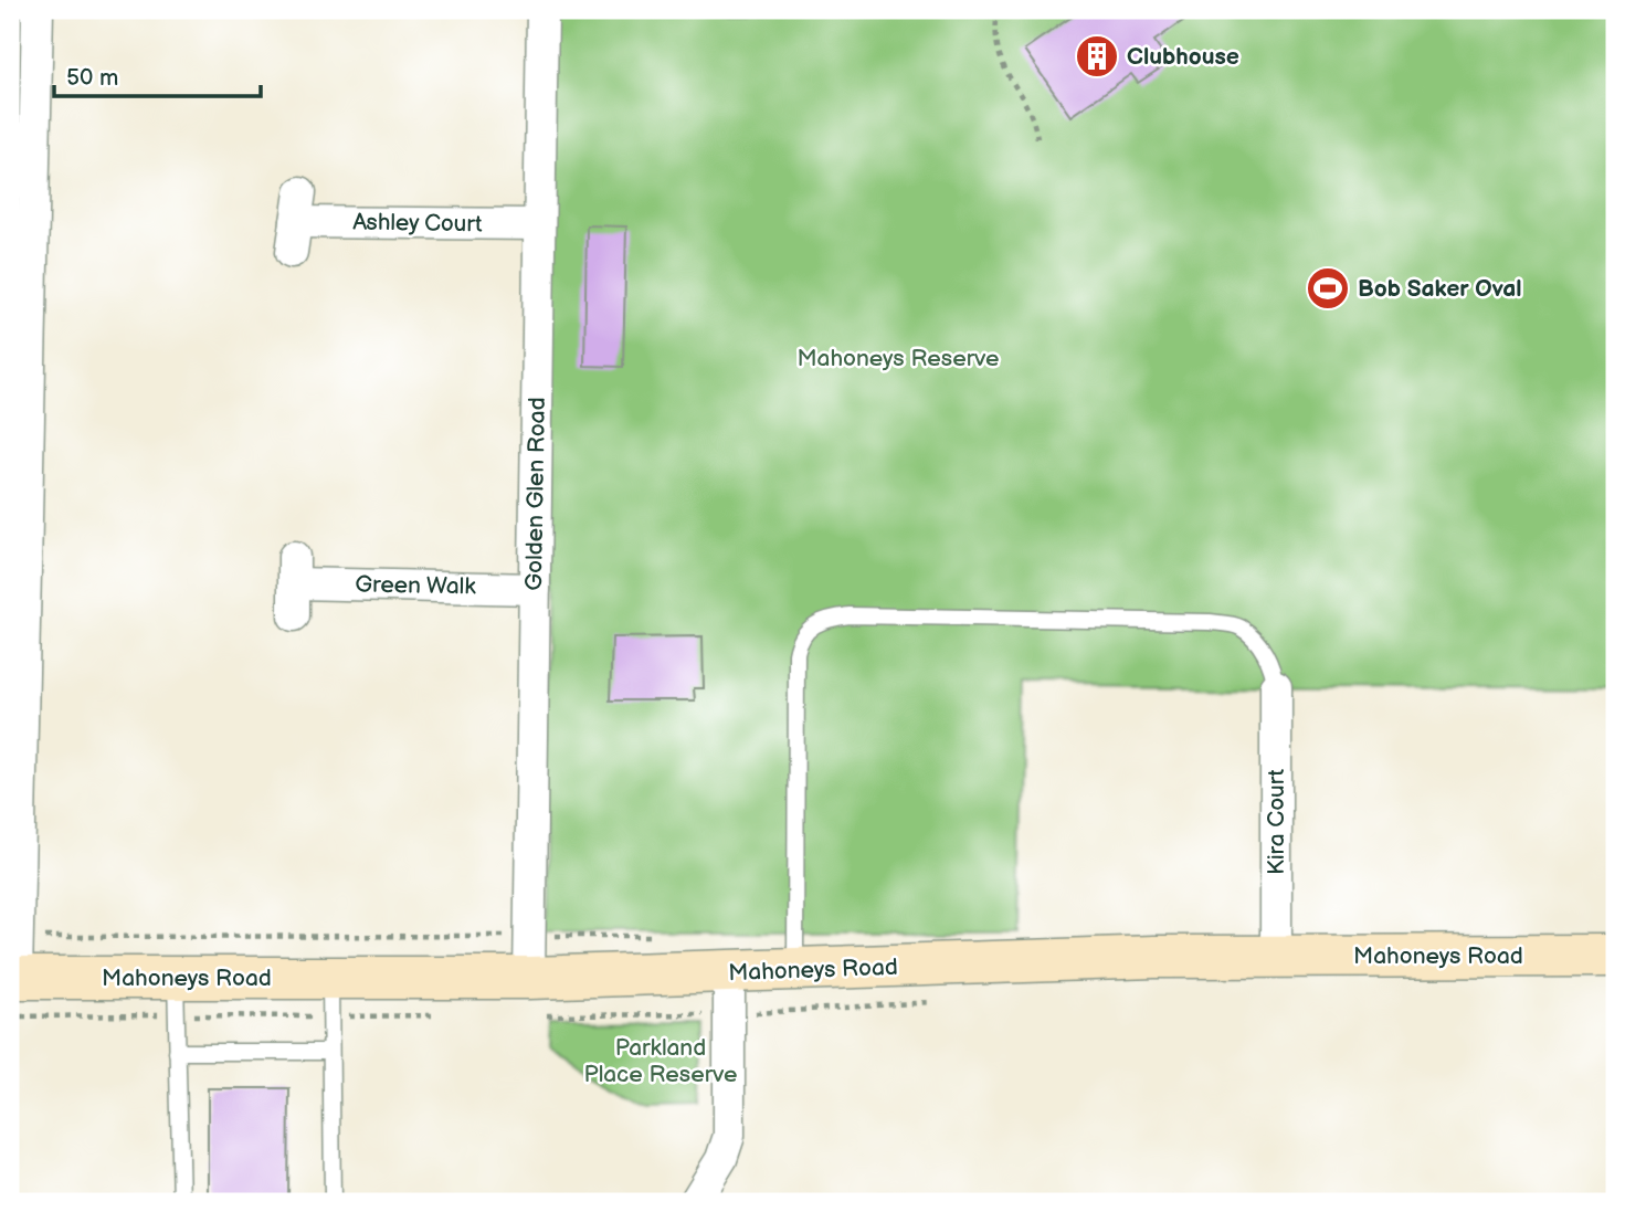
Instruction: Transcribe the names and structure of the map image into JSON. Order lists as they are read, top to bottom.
{
  "streets": {
    "main road": ["Mahoneys Road"],
    "street": [
      "Ashley Court",
      "Golden Glen Road",
      "Green Walk",
      "Kira Court"
    ]
  },
  "crossings": [
    ["Ashley Court", "Golden Glen Road"],
    ["Golden Glen Road", "Green Walk"],
    ["Golden Glen Road", "Mahoneys Road"],
    ["Kira Court", "Mahoneys Road"]
  ],
  "parks": ["Mahoneys Reserve", "Parkland Place Reserve"],
  "places": {
    "building": ["Clubhouse"],
    "sports": ["Bob Saker Oval"]
  },
  "scale_bar": "50 m"
}
